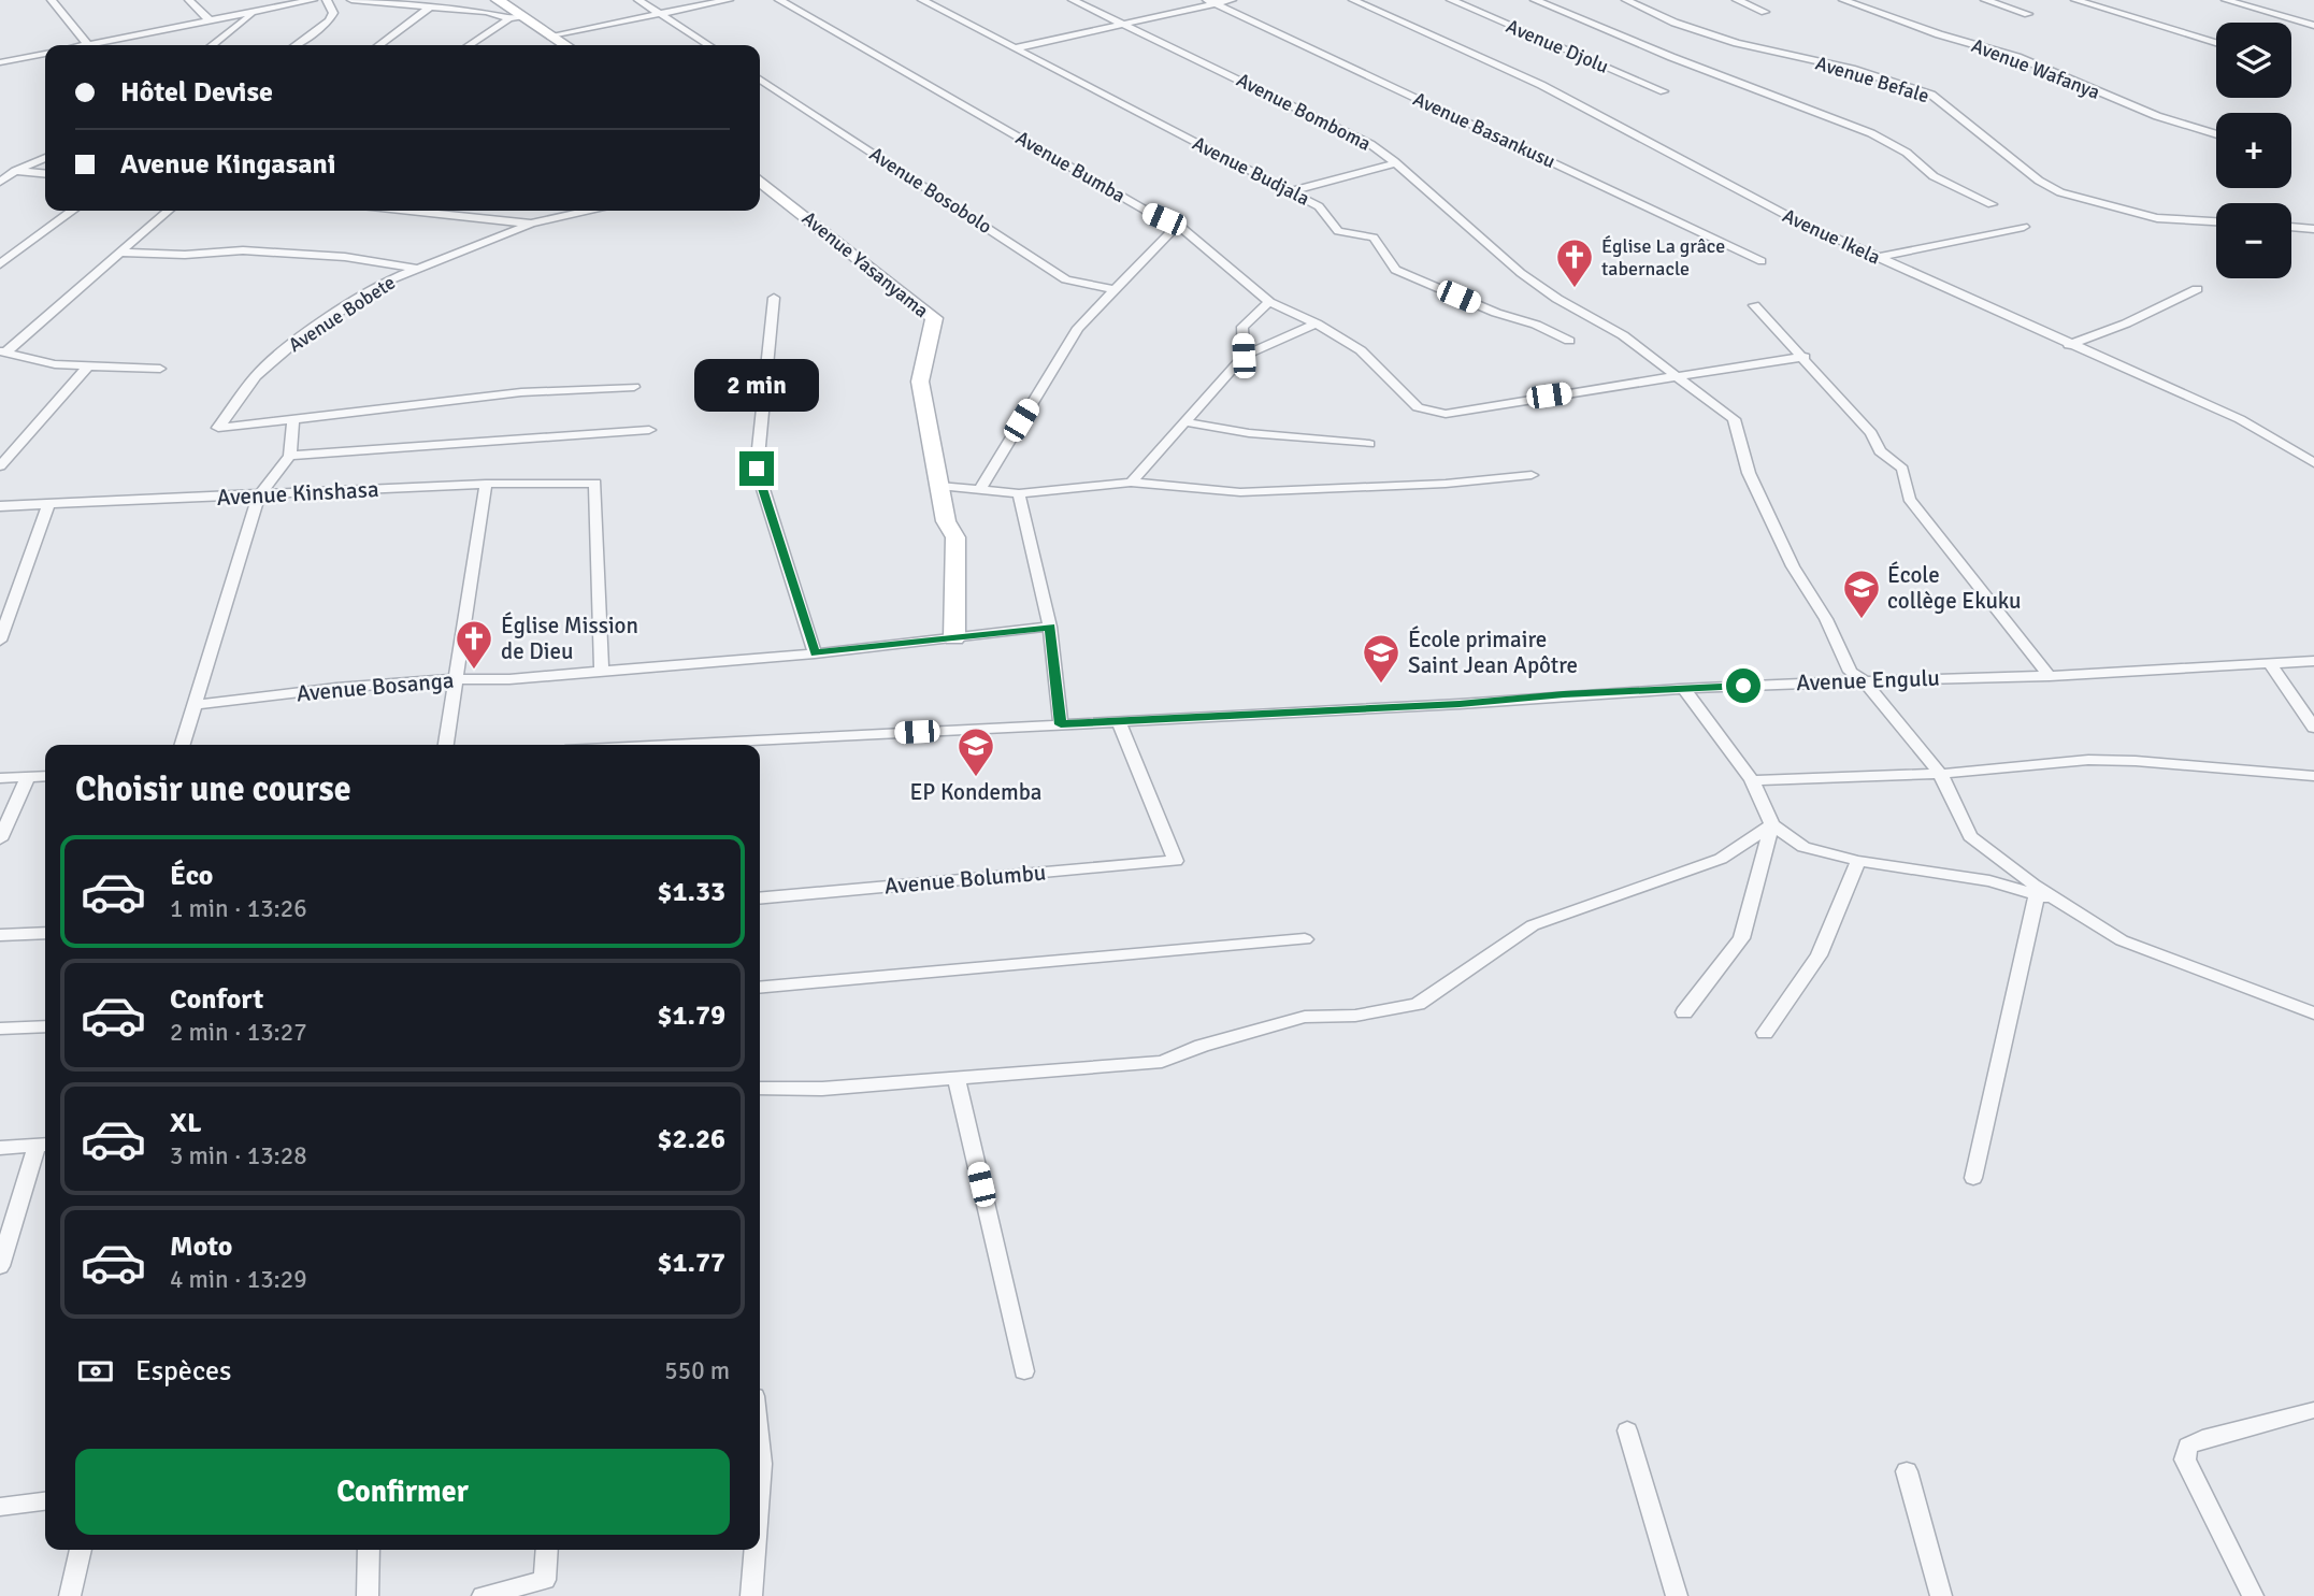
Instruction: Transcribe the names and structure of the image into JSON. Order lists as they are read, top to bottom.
{
  "streets": {
    "street": [
      "Avenue Djolu",
      "Avenue Wafanya",
      "Avenue Befale",
      "Avenue Bomboma",
      "Avenue Basankusu",
      "Avenue Bumba",
      "Avenue Budjala",
      "Avenue Bosobolo",
      "Avenue Ikela",
      "Avenue Yasanyama",
      "Avenue Bobete",
      "Avenue Kinshasa",
      "Avenue Engulu",
      "Avenue Bosanga",
      "Avenue Bolumbu"
    ]
  },
  "crossings": [
    ["Avenue Bomboma", "Avenue Bumba"],
    ["Avenue Bomboma", "Avenue Engulu"],
    ["Avenue Yasanyama", "Avenue Bosanga"],
    ["Avenue Kinshasa", "Avenue Bosanga"],
    ["Avenue Engulu", "Avenue Bolumbu"]
  ],
  "places": {
    "church": ["Église La grâce tabernacle", "Église Mission de Dieu"],
    "school or university": ["École collège Ekuku", "École primaire Saint Jean Apôtre", "EP Kondemba"]
  },
  "page": {
    "map_buttons": ["+", "−"],
    "banner": ["Hôtel Devise", "Avenue Kingasani"],
    "bubble": "2 min",
    "heading": "Choisir une course",
    "list": [
      {
        "name": "Éco",
        "note": "1 min · 13:26",
        "value": "$1.33"
      },
      {
        "name": "Confort",
        "note": "2 min · 13:27",
        "value": "$1.79"
      },
      {
        "name": "XL",
        "note": "3 min · 13:28",
        "value": "$2.26"
      },
      {
        "name": "Moto",
        "note": "4 min · 13:29",
        "value": "$1.77"
      }
    ],
    "pay": ["Espèces", "550 m"],
    "buttons": "Confirmer"
  }
}
